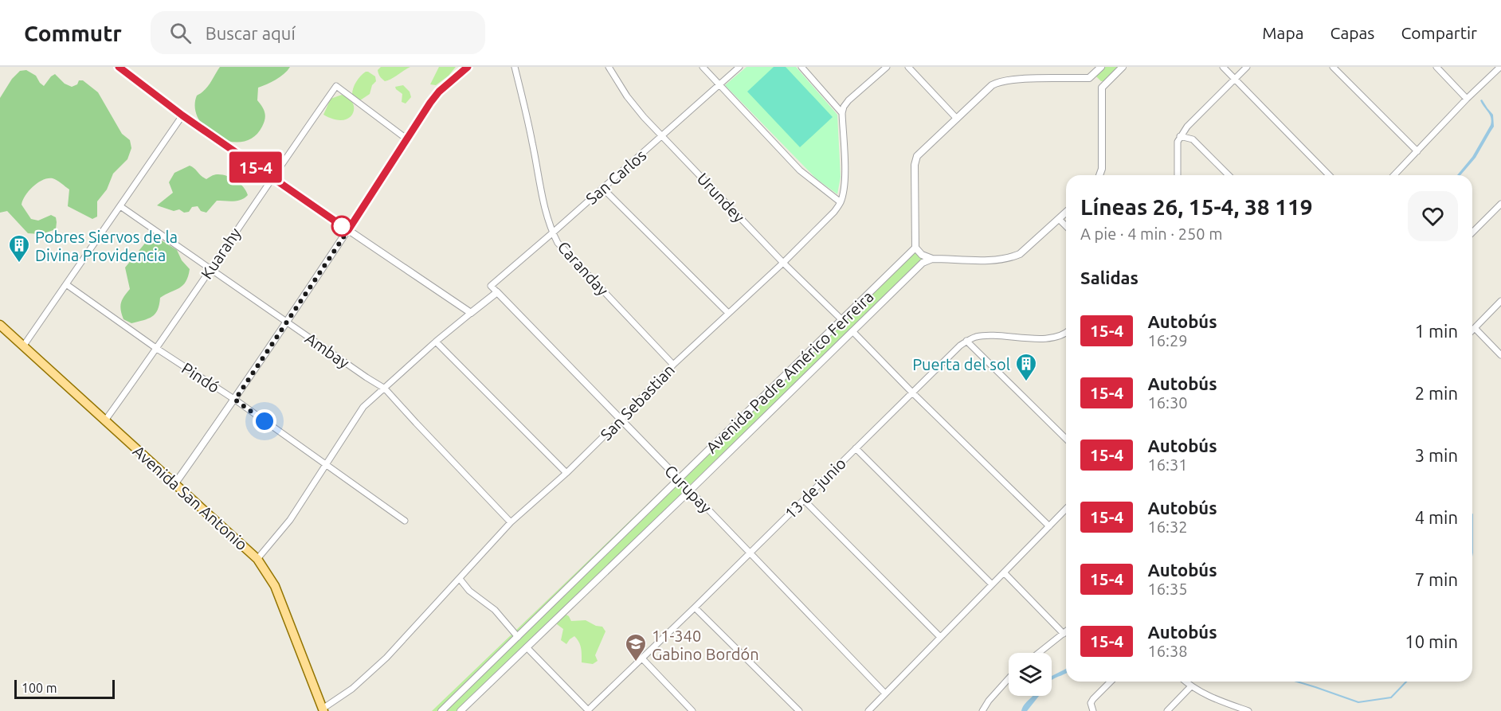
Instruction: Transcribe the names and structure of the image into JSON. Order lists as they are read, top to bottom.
{
  "streets": {
    "main road": ["Avenida San Antonio"],
    "street": [
      "San Carlos",
      "Urundey",
      "Kuarahy",
      "Caranday",
      "Ambay",
      "Avenida Padre Américo Ferreira",
      "Pindó",
      "San Sebastian",
      "13 de junio",
      "Curupay"
    ]
  },
  "crossings": [
    ["San Carlos", "Urundey"],
    ["San Carlos", "Caranday"],
    ["San Carlos", "Curupay"],
    ["Urundey", "Avenida Padre Américo Ferreira"],
    ["Urundey", "San Sebastian"],
    ["Kuarahy", "Ambay"],
    ["Kuarahy", "Pindó"],
    ["Kuarahy", "Avenida San Antonio"],
    ["Caranday", "San Sebastian"],
    ["Ambay", "San Sebastian"],
    ["Avenida Padre Américo Ferreira", "Curupay"],
    ["San Sebastian", "Curupay"],
    ["San Sebastian", "Avenida San Antonio"],
    ["13 de junio", "Curupay"]
  ],
  "places": {
    "building": ["Pobres Siervos de la Divina Providencia", "Puerta del sol"],
    "school or university": ["11-340 Gabino Bordón"]
  },
  "lines": ["bus line 15-4"],
  "scale_bar": "100 m",
  "page": {
    "header": "Commutr",
    "search": "Buscar aquí",
    "nav": ["Mapa", "Capas", "Compartir"],
    "on_map": "15-4",
    "heading": [
      ["Líneas 26, 15-4, 38 119", "A pie · 4 min · 250 m"],
      "Salidas"
    ],
    "list": [
      {
        "mark": "15-4",
        "name": "Autobús",
        "note": "16:29",
        "value": "1 min"
      },
      {
        "mark": "15-4",
        "name": "Autobús",
        "note": "16:30",
        "value": "2 min"
      },
      {
        "mark": "15-4",
        "name": "Autobús",
        "note": "16:31",
        "value": "3 min"
      },
      {
        "mark": "15-4",
        "name": "Autobús",
        "note": "16:32",
        "value": "4 min"
      },
      {
        "mark": "15-4",
        "name": "Autobús",
        "note": "16:35",
        "value": "7 min"
      },
      {
        "mark": "15-4",
        "name": "Autobús",
        "note": "16:38",
        "value": "10 min"
      }
    ],
    "scale": "100 m"
  }
}
